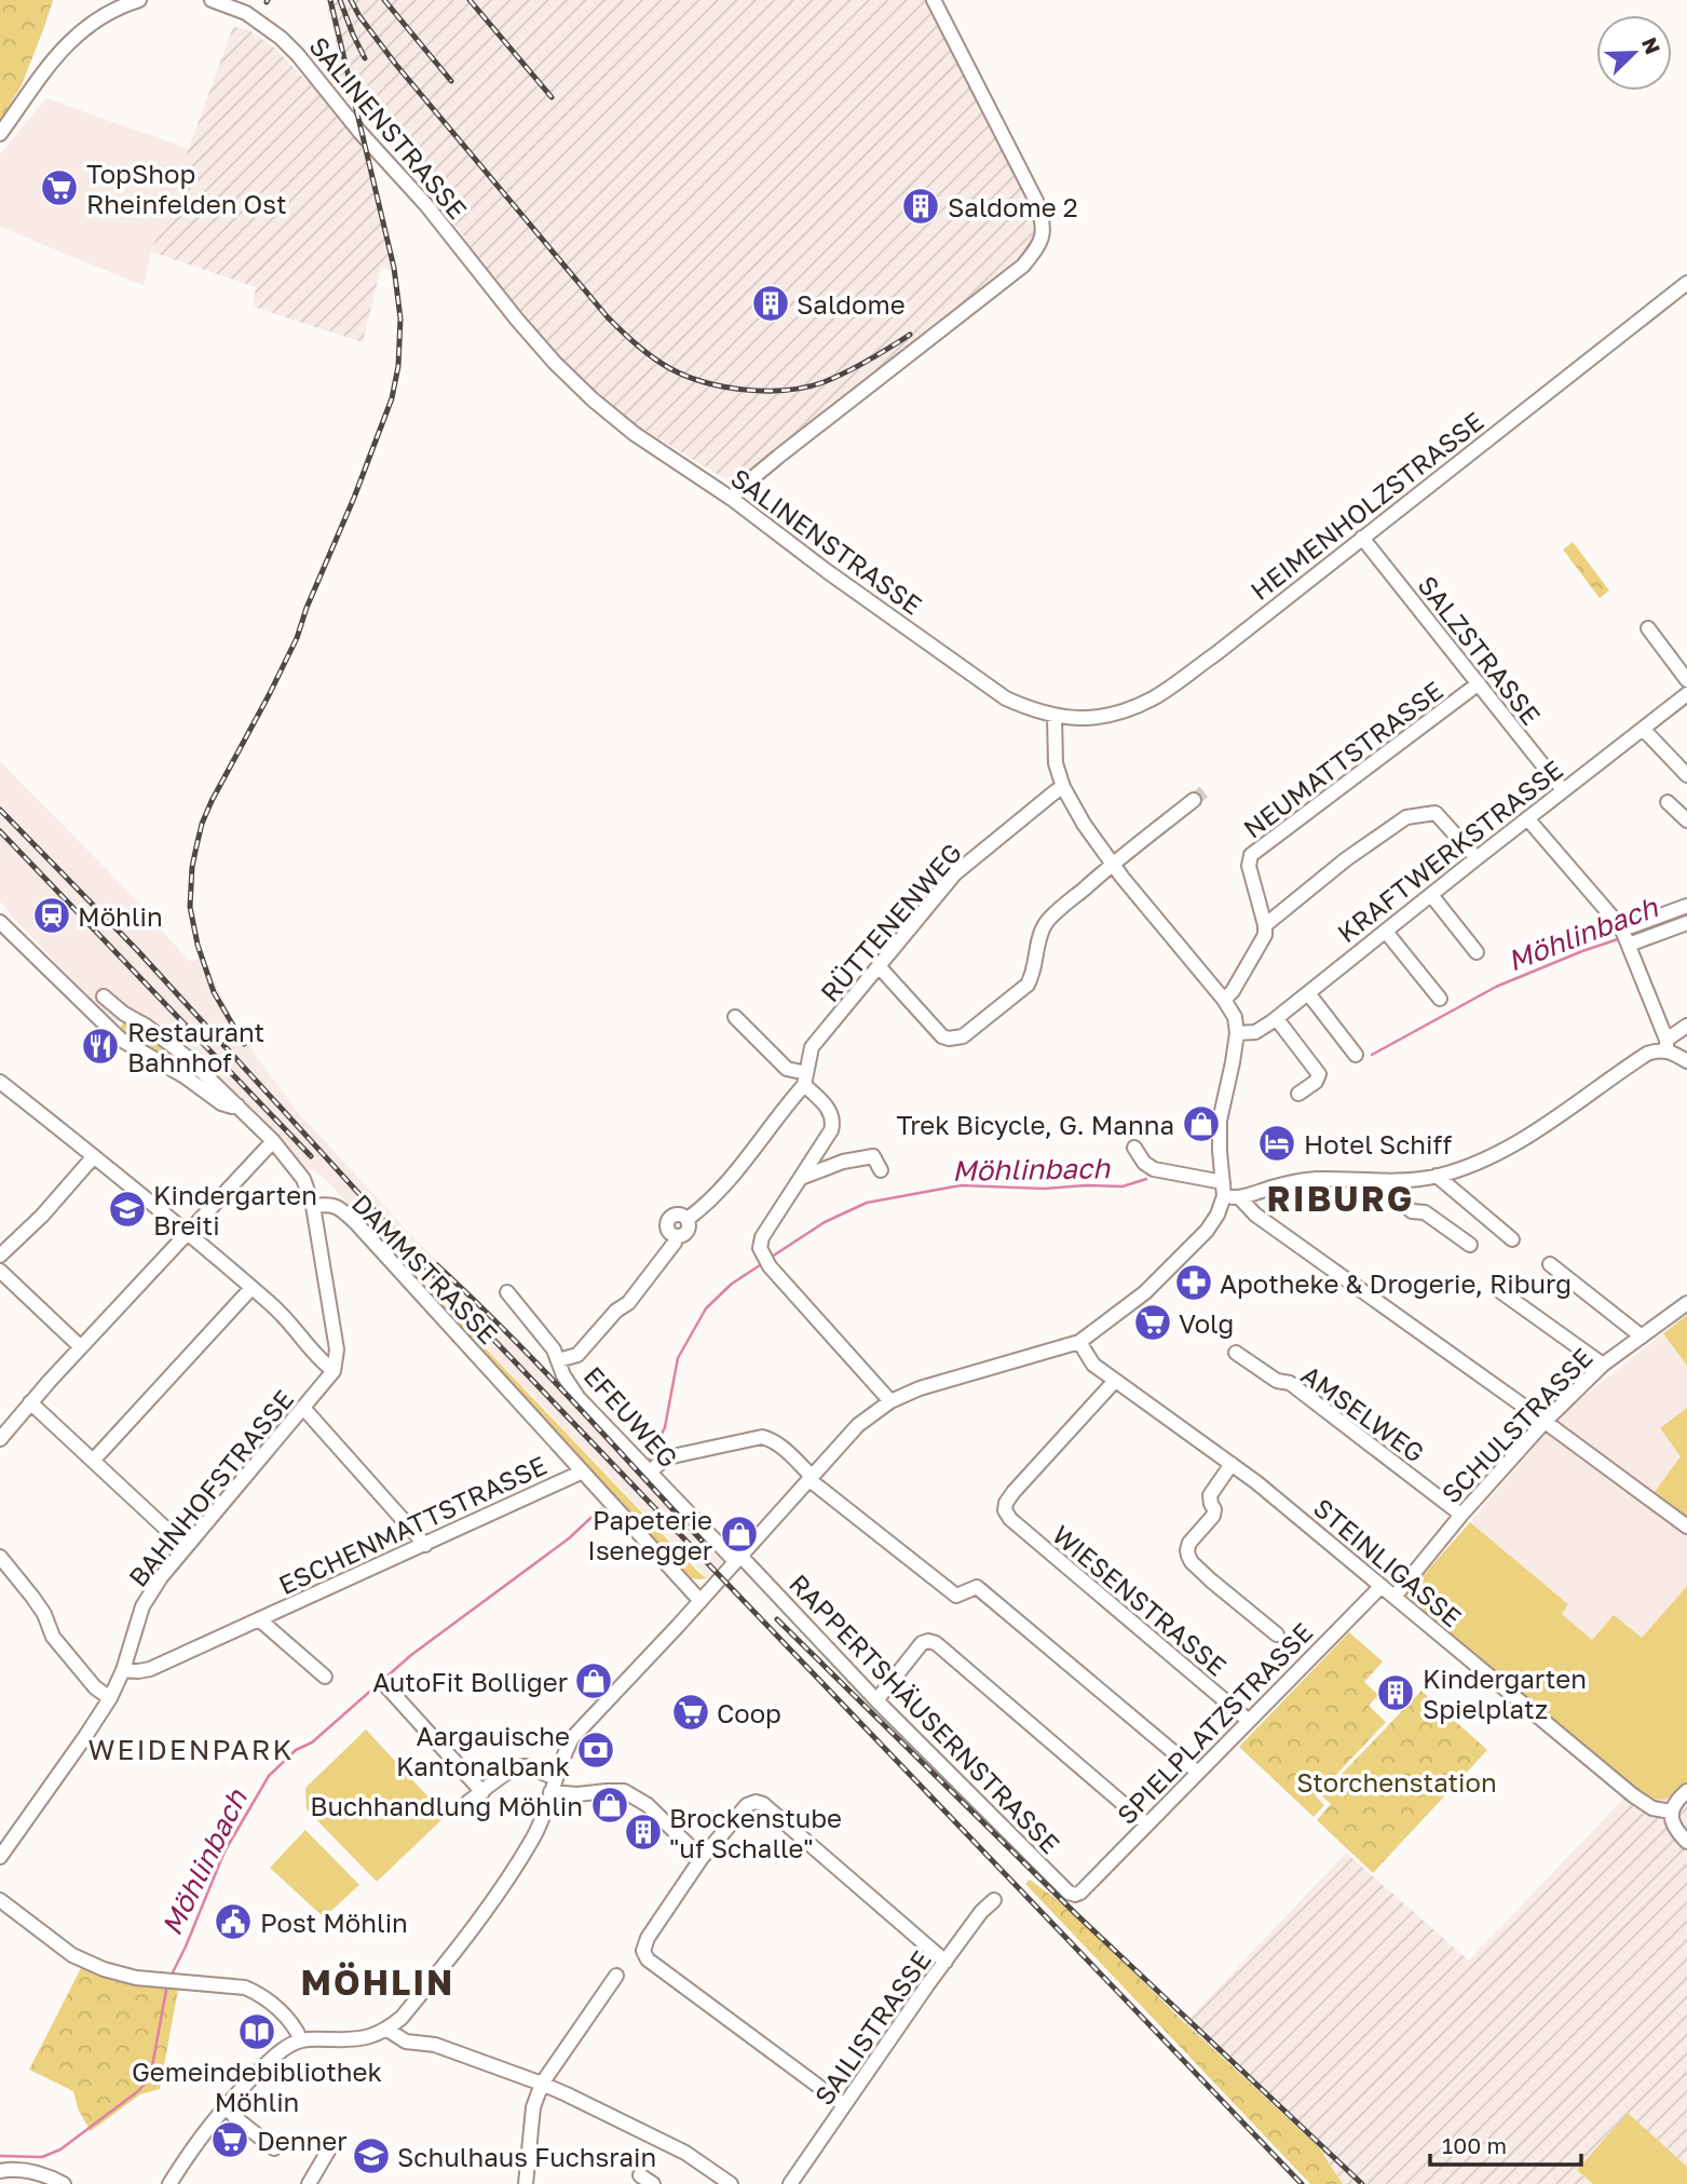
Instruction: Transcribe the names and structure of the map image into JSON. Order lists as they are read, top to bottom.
{
  "streets": {
    "street": [
      "SALINENSTRASSE",
      "HEIMENHOLZSTRASSE",
      "SALZSTRASSE",
      "NEUMATTSTRASSE",
      "KRAFTWERKSTRASSE",
      "RÜTTENENWEG",
      "DAMMSTRASSE",
      "AMSELWEG",
      "EFEUWEG",
      "SCHULSTRASSE",
      "BAHNHOFSTRASSE",
      "ESCHENMATTSTRASSE",
      "STEINLIGASSE",
      "WIESENSTRASSE",
      "RAPPERTSHÄUSERNSTRASSE",
      "SPIELPLATZSTRASSE",
      "SAILISTRASSE"
    ]
  },
  "crossings": [
    ["SALINENSTRASSE", "HEIMENHOLZSTRASSE"],
    ["HEIMENHOLZSTRASSE", "SALZSTRASSE"],
    ["SALZSTRASSE", "NEUMATTSTRASSE"],
    ["SALZSTRASSE", "KRAFTWERKSTRASSE"],
    ["RÜTTENENWEG", "EFEUWEG"],
    ["DAMMSTRASSE", "ESCHENMATTSTRASSE"],
    ["AMSELWEG", "SCHULSTRASSE"],
    ["EFEUWEG", "RAPPERTSHÄUSERNSTRASSE"],
    ["SCHULSTRASSE", "STEINLIGASSE"],
    ["BAHNHOFSTRASSE", "ESCHENMATTSTRASSE"],
    ["STEINLIGASSE", "WIESENSTRASSE"],
    ["STEINLIGASSE", "SPIELPLATZSTRASSE"],
    ["WIESENSTRASSE", "SPIELPLATZSTRASSE"],
    ["RAPPERTSHÄUSERNSTRASSE", "SPIELPLATZSTRASSE"]
  ],
  "districts": ["RIBURG", "WEIDENPARK", "MÖHLIN"],
  "water": ["Möhlinbach"],
  "parks": ["Storchenstation"],
  "places": {
    "supermarket": [
      "TopShop Rheinfelden Ost",
      "Volg",
      "Coop",
      "Denner"
    ],
    "building": [
      "Saldome 2",
      "Saldome",
      "Kindergarten Spielplatz",
      "Brockenstube \"uf Schalle\""
    ],
    "station": ["Möhlin"],
    "restaurant": ["Restaurant Bahnhof"],
    "shop": [
      "Trek Bicycle, G. Manna",
      "Papeterie Isenegger",
      "AutoFit Bolliger",
      "Buchhandlung Möhlin"
    ],
    "hotel": ["Hotel Schiff"],
    "school or university": ["Kindergarten Breiti", "Schulhaus Fuchsrain"],
    "pharmacy": ["Apotheke & Drogerie, Riburg"],
    "bank": ["Aargauische Kantonalbank"],
    "public building": ["Post Möhlin"],
    "library": ["Gemeindebibliothek Möhlin"]
  },
  "scale_bar": "100 m",
  "north": "top right"
}
